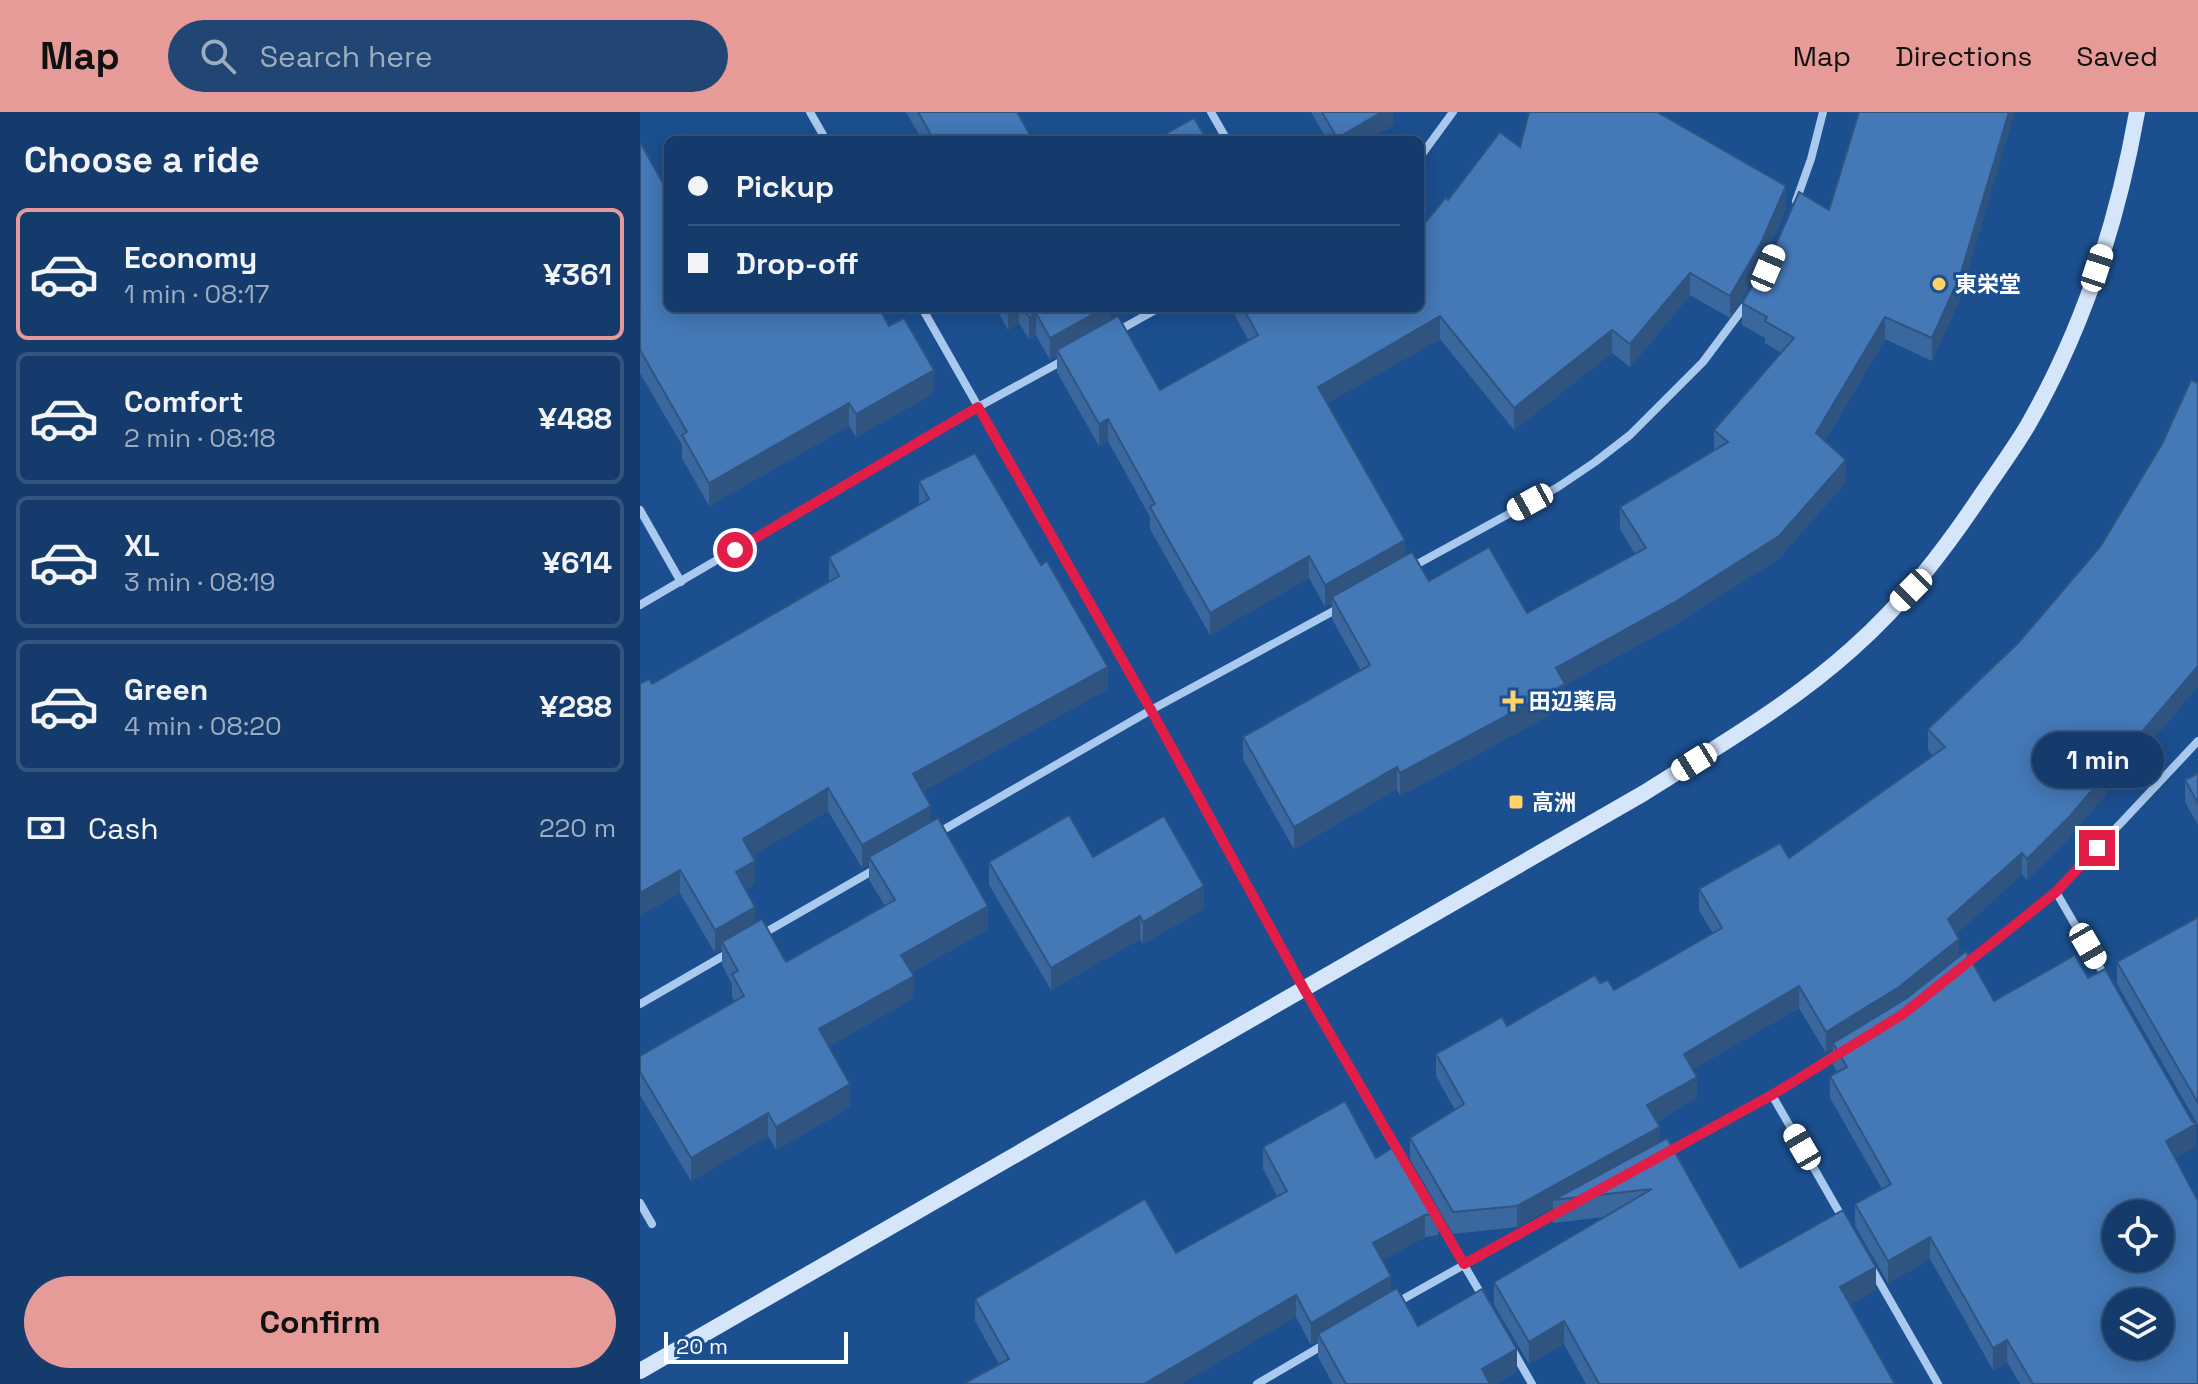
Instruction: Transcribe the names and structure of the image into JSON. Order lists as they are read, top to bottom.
{
  "places": {
    "other": ["東栄堂"],
    "health": ["田辺薬局"],
    "transit": ["高洲"]
  },
  "scale_bar": "20 m",
  "page": {
    "header": "Map",
    "search": "Search here",
    "nav": ["Map", "Directions", "Saved"],
    "heading": "Choose a ride",
    "banner": ["Pickup", "Drop-off"],
    "list": [
      {
        "name": "Economy",
        "note": "1 min · 08:17",
        "value": "¥361"
      },
      {
        "name": "Comfort",
        "note": "2 min · 08:18",
        "value": "¥488"
      },
      {
        "name": "XL",
        "note": "3 min · 08:19",
        "value": "¥614"
      },
      {
        "name": "Green",
        "note": "4 min · 08:20",
        "value": "¥288"
      }
    ],
    "bubble": "1 min",
    "pay": ["Cash", "220 m"],
    "buttons": "Confirm",
    "scale": "20 m"
  }
}
